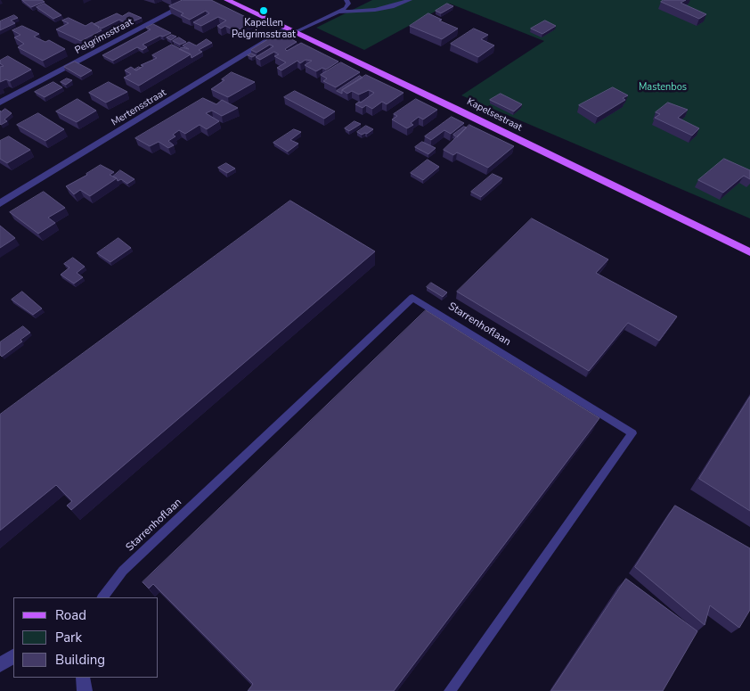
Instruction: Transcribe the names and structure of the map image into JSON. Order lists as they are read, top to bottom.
{
  "streets": {
    "main road": ["Kapelsestraat"],
    "street": ["Pelgrimsstraat", "Mertensstraat"],
    "lane": ["Starrenhoflaan"]
  },
  "crossings": [
    ["Mertensstraat", "Kapelsestraat"]
  ],
  "parks": ["Mastenbos"],
  "places": ["Kapellen Pelgrimsstraat"],
  "legend": ["Road", "Park", "Building"]
}
